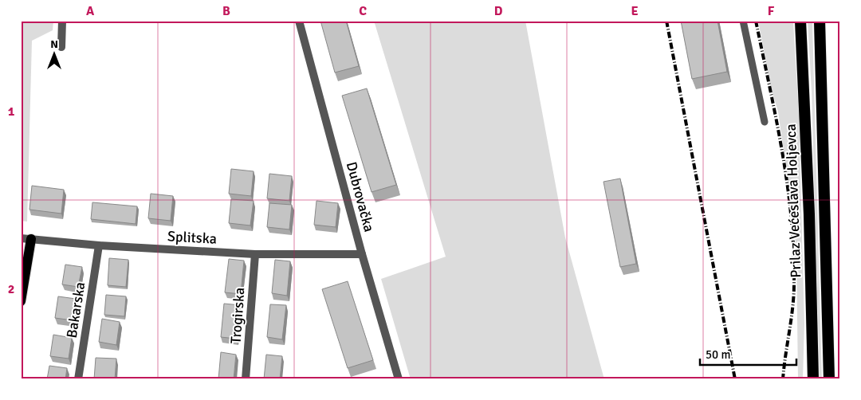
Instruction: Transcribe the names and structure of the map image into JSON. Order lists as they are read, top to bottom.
{
  "streets": {
    "highway": ["Prilaz Većeslava Holjevca"],
    "street": [
      "Dubrovačka",
      "Splitska",
      "Bakarska",
      "Trogirska"
    ]
  },
  "crossings": [
    ["Dubrovačka", "Splitska"],
    ["Splitska", "Bakarska"],
    ["Splitska", "Trogirska"]
  ],
  "scale_bar": "50 m",
  "north": "top",
  "grid": {
    "columns": [
      "A",
      "B",
      "C",
      "D",
      "E",
      "F"
    ],
    "rows": ["1", "2"]
  }
}
